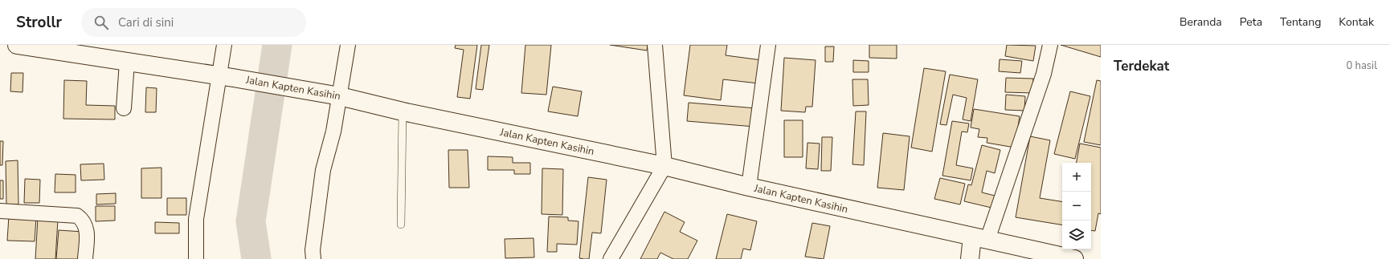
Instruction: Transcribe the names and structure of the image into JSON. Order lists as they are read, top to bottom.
{
  "streets": {
    "main road": ["Jalan Kapten Kasihin"]
  },
  "page": {
    "header": "Strollr",
    "search": "Cari di sini",
    "nav": [
      "Beranda",
      "Peta",
      "Tentang",
      "Kontak"
    ],
    "heading": ["Terdekat", "0 hasil"],
    "map_buttons": ["+", "−"]
  }
}
